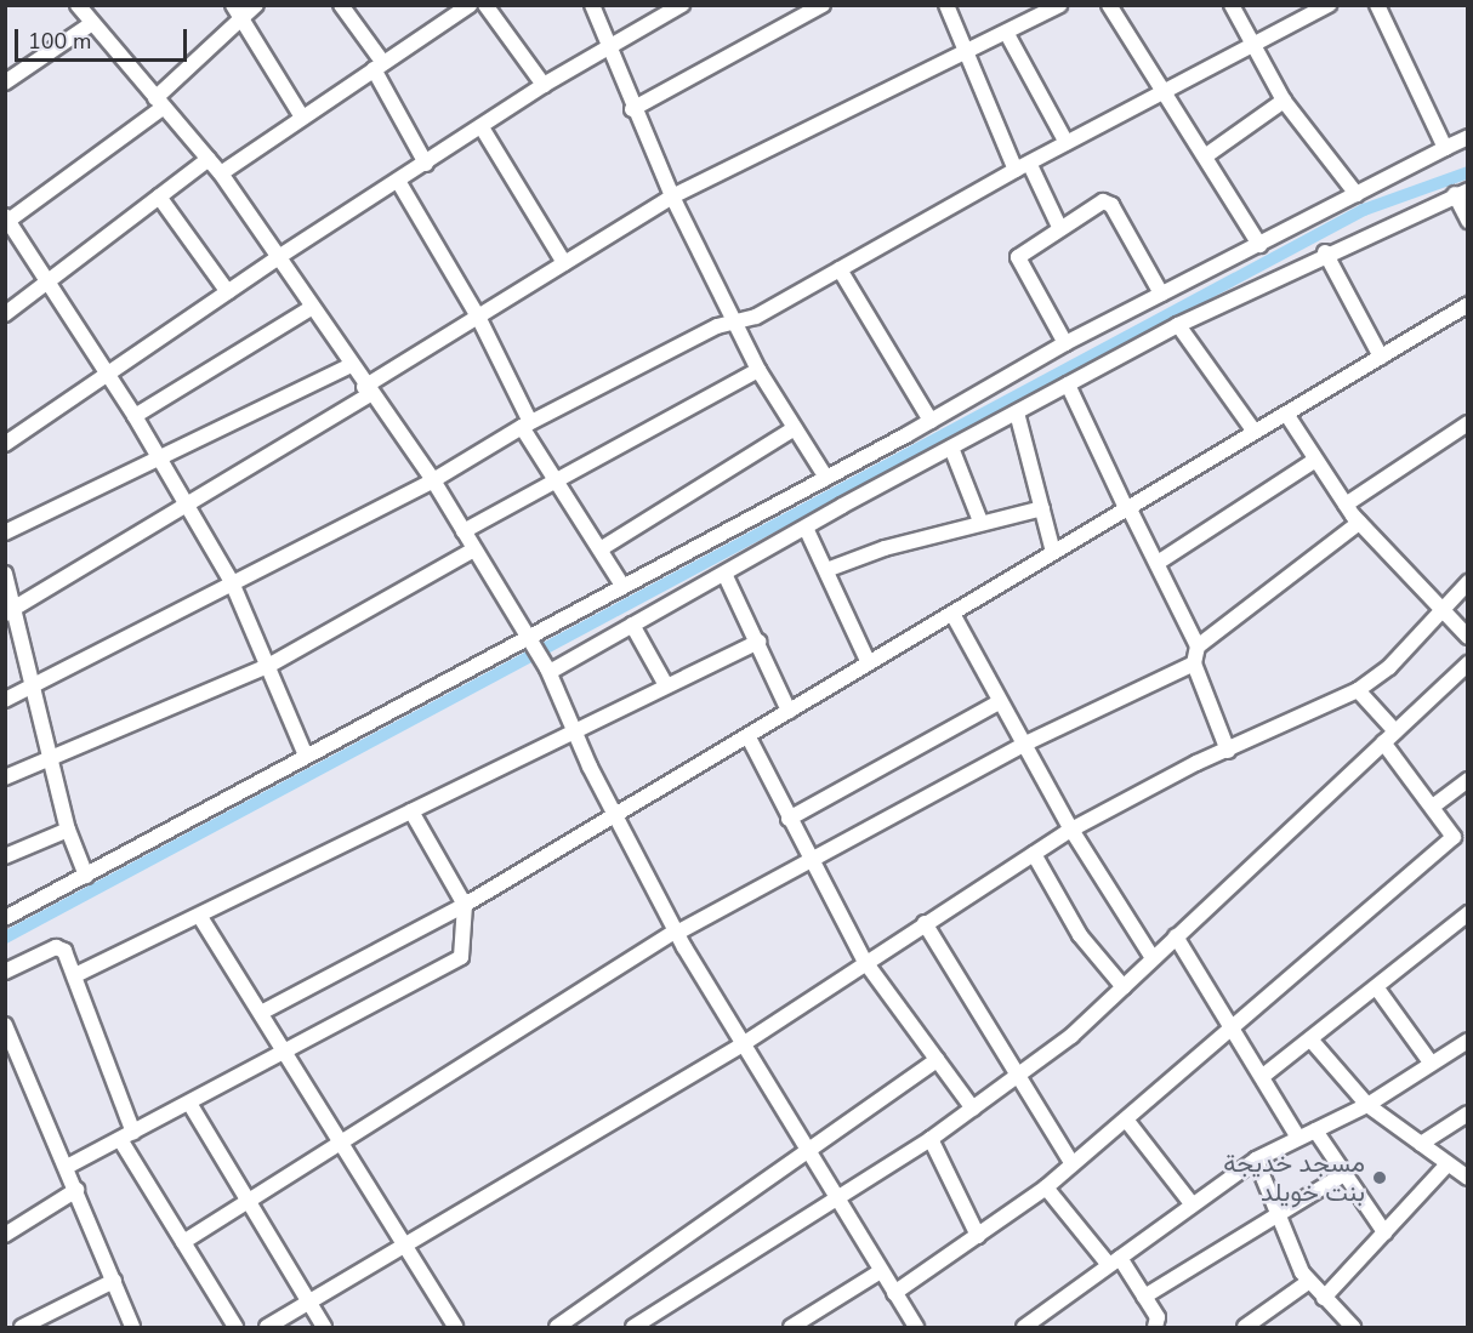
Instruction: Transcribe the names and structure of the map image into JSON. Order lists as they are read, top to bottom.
{
  "places": ["مسجد خديجة بنت خويلد"],
  "scale_bar": "100 m"
}
